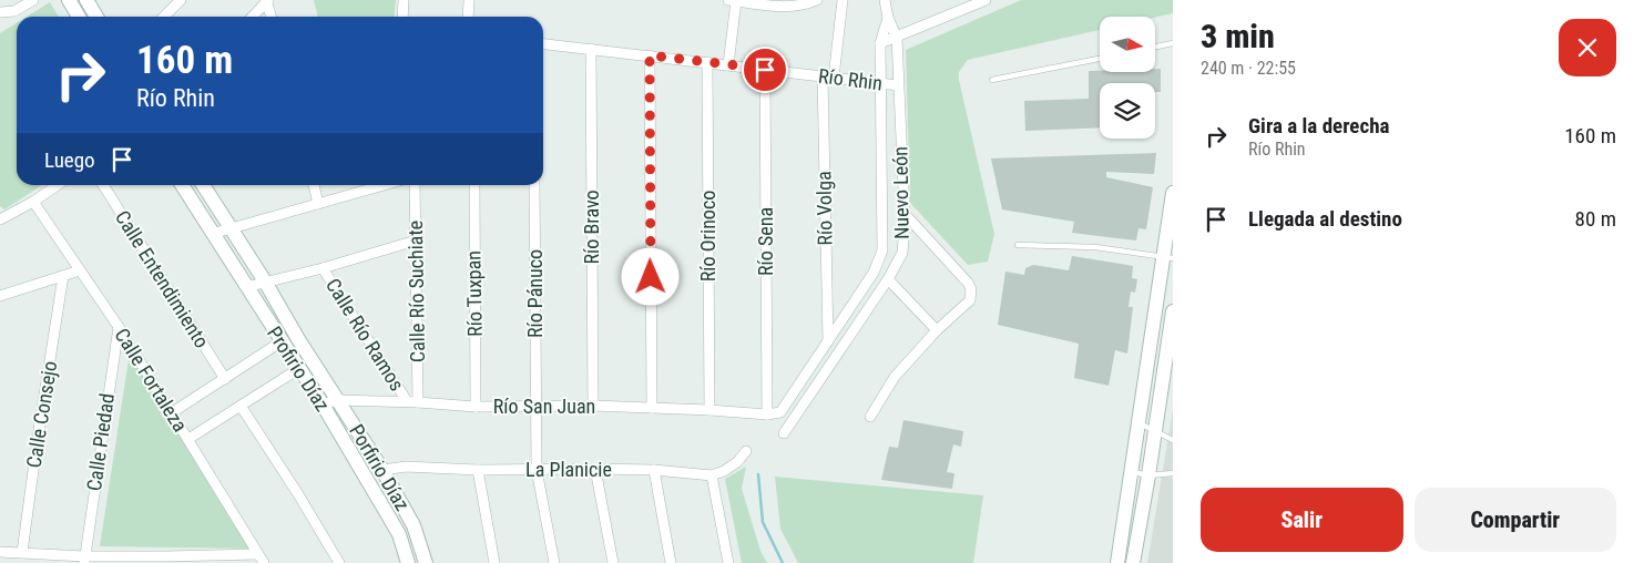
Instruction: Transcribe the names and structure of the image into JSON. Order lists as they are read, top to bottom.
{
  "streets": {
    "street": [
      "Río Rhin",
      "Nuevo León",
      "Río Volga",
      "Río Bravo",
      "Río Orinoco",
      "Río Sena",
      "Calle Entendimiento",
      "Calle Río Suchiate",
      "Río Tuxpan",
      "Río Pánuco",
      "Calle Río Ramos",
      "Profirio Díaz",
      "Calle Fortaleza",
      "Río San Juan",
      "Calle Consejo",
      "Calle Piedad",
      "Porfirio Díaz",
      "La Planicie"
    ]
  },
  "crossings": [
    ["Río Rhin", "Nuevo León"],
    ["Río Rhin", "Río Volga"],
    ["Río Rhin", "Río Bravo"],
    ["Río Rhin", "Río Orinoco"],
    ["Río Rhin", "Río Sena"],
    ["Nuevo León", "Río Volga"],
    ["Río Bravo", "Río San Juan"],
    ["Río Orinoco", "Río San Juan"],
    ["Río Sena", "Río San Juan"],
    ["Calle Río Suchiate", "Calle Río Ramos"],
    ["Calle Río Suchiate", "Río San Juan"],
    ["Río Tuxpan", "Río San Juan"],
    ["Río Pánuco", "Río San Juan"],
    ["Río Pánuco", "La Planicie"],
    ["Calle Río Ramos", "Río San Juan"],
    ["Profirio Díaz", "Río San Juan"],
    ["Calle Fortaleza", "Calle Piedad"],
    ["Río San Juan", "Porfirio Díaz"],
    ["Porfirio Díaz", "La Planicie"]
  ],
  "north": "right",
  "page": {
    "heading": ["3 min", "240 m · 22:55"],
    "turn": ["160 m", "Río Rhin"],
    "list": [
      {
        "name": "Gira a la derecha",
        "note": "Río Rhin",
        "value": "160 m"
      },
      {
        "name": "Llegada al destino",
        "value": "80 m"
      }
    ],
    "then": "Luego",
    "buttons": ["Salir", "Compartir"]
  }
}
